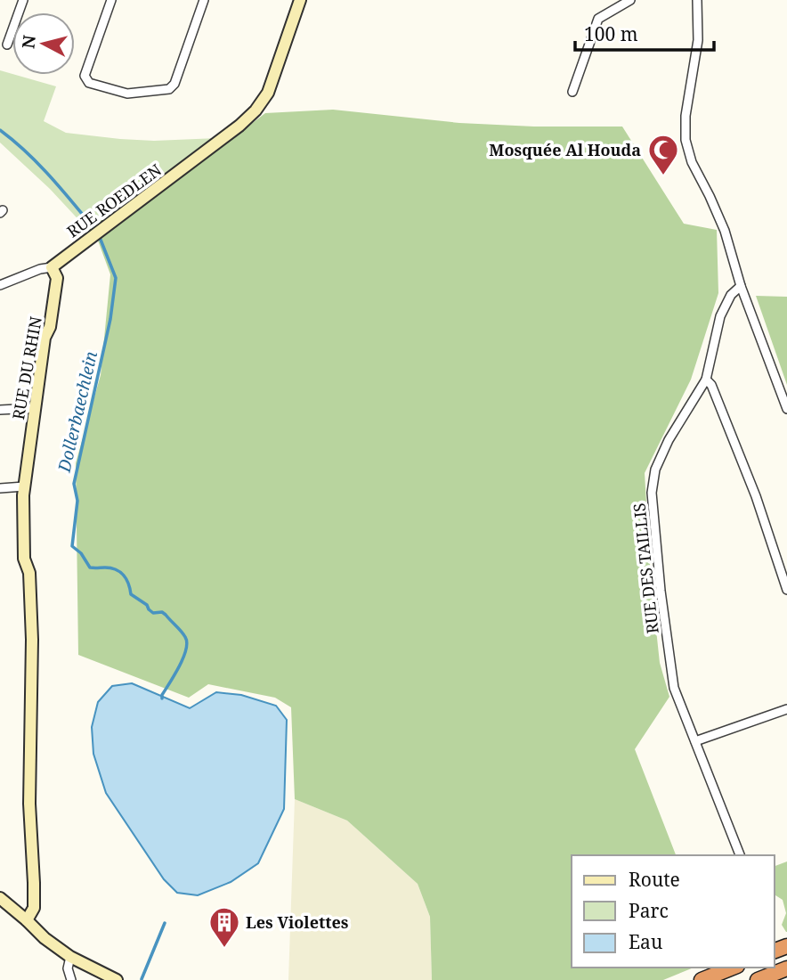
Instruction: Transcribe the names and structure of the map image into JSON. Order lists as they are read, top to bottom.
{
  "streets": {
    "street": ["RUE ROEDLEN", "RUE DU RHIN", "RUE DES TAILLIS"]
  },
  "crossings": [
    ["RUE ROEDLEN", "RUE DU RHIN"]
  ],
  "water": ["Dollerbaechlein"],
  "places": {
    "mosque": ["Mosquée Al Houda"],
    "building": ["Les Violettes"]
  },
  "legend": ["Route", "Parc", "Eau"],
  "scale_bar": "100 m",
  "north": "left"
}
